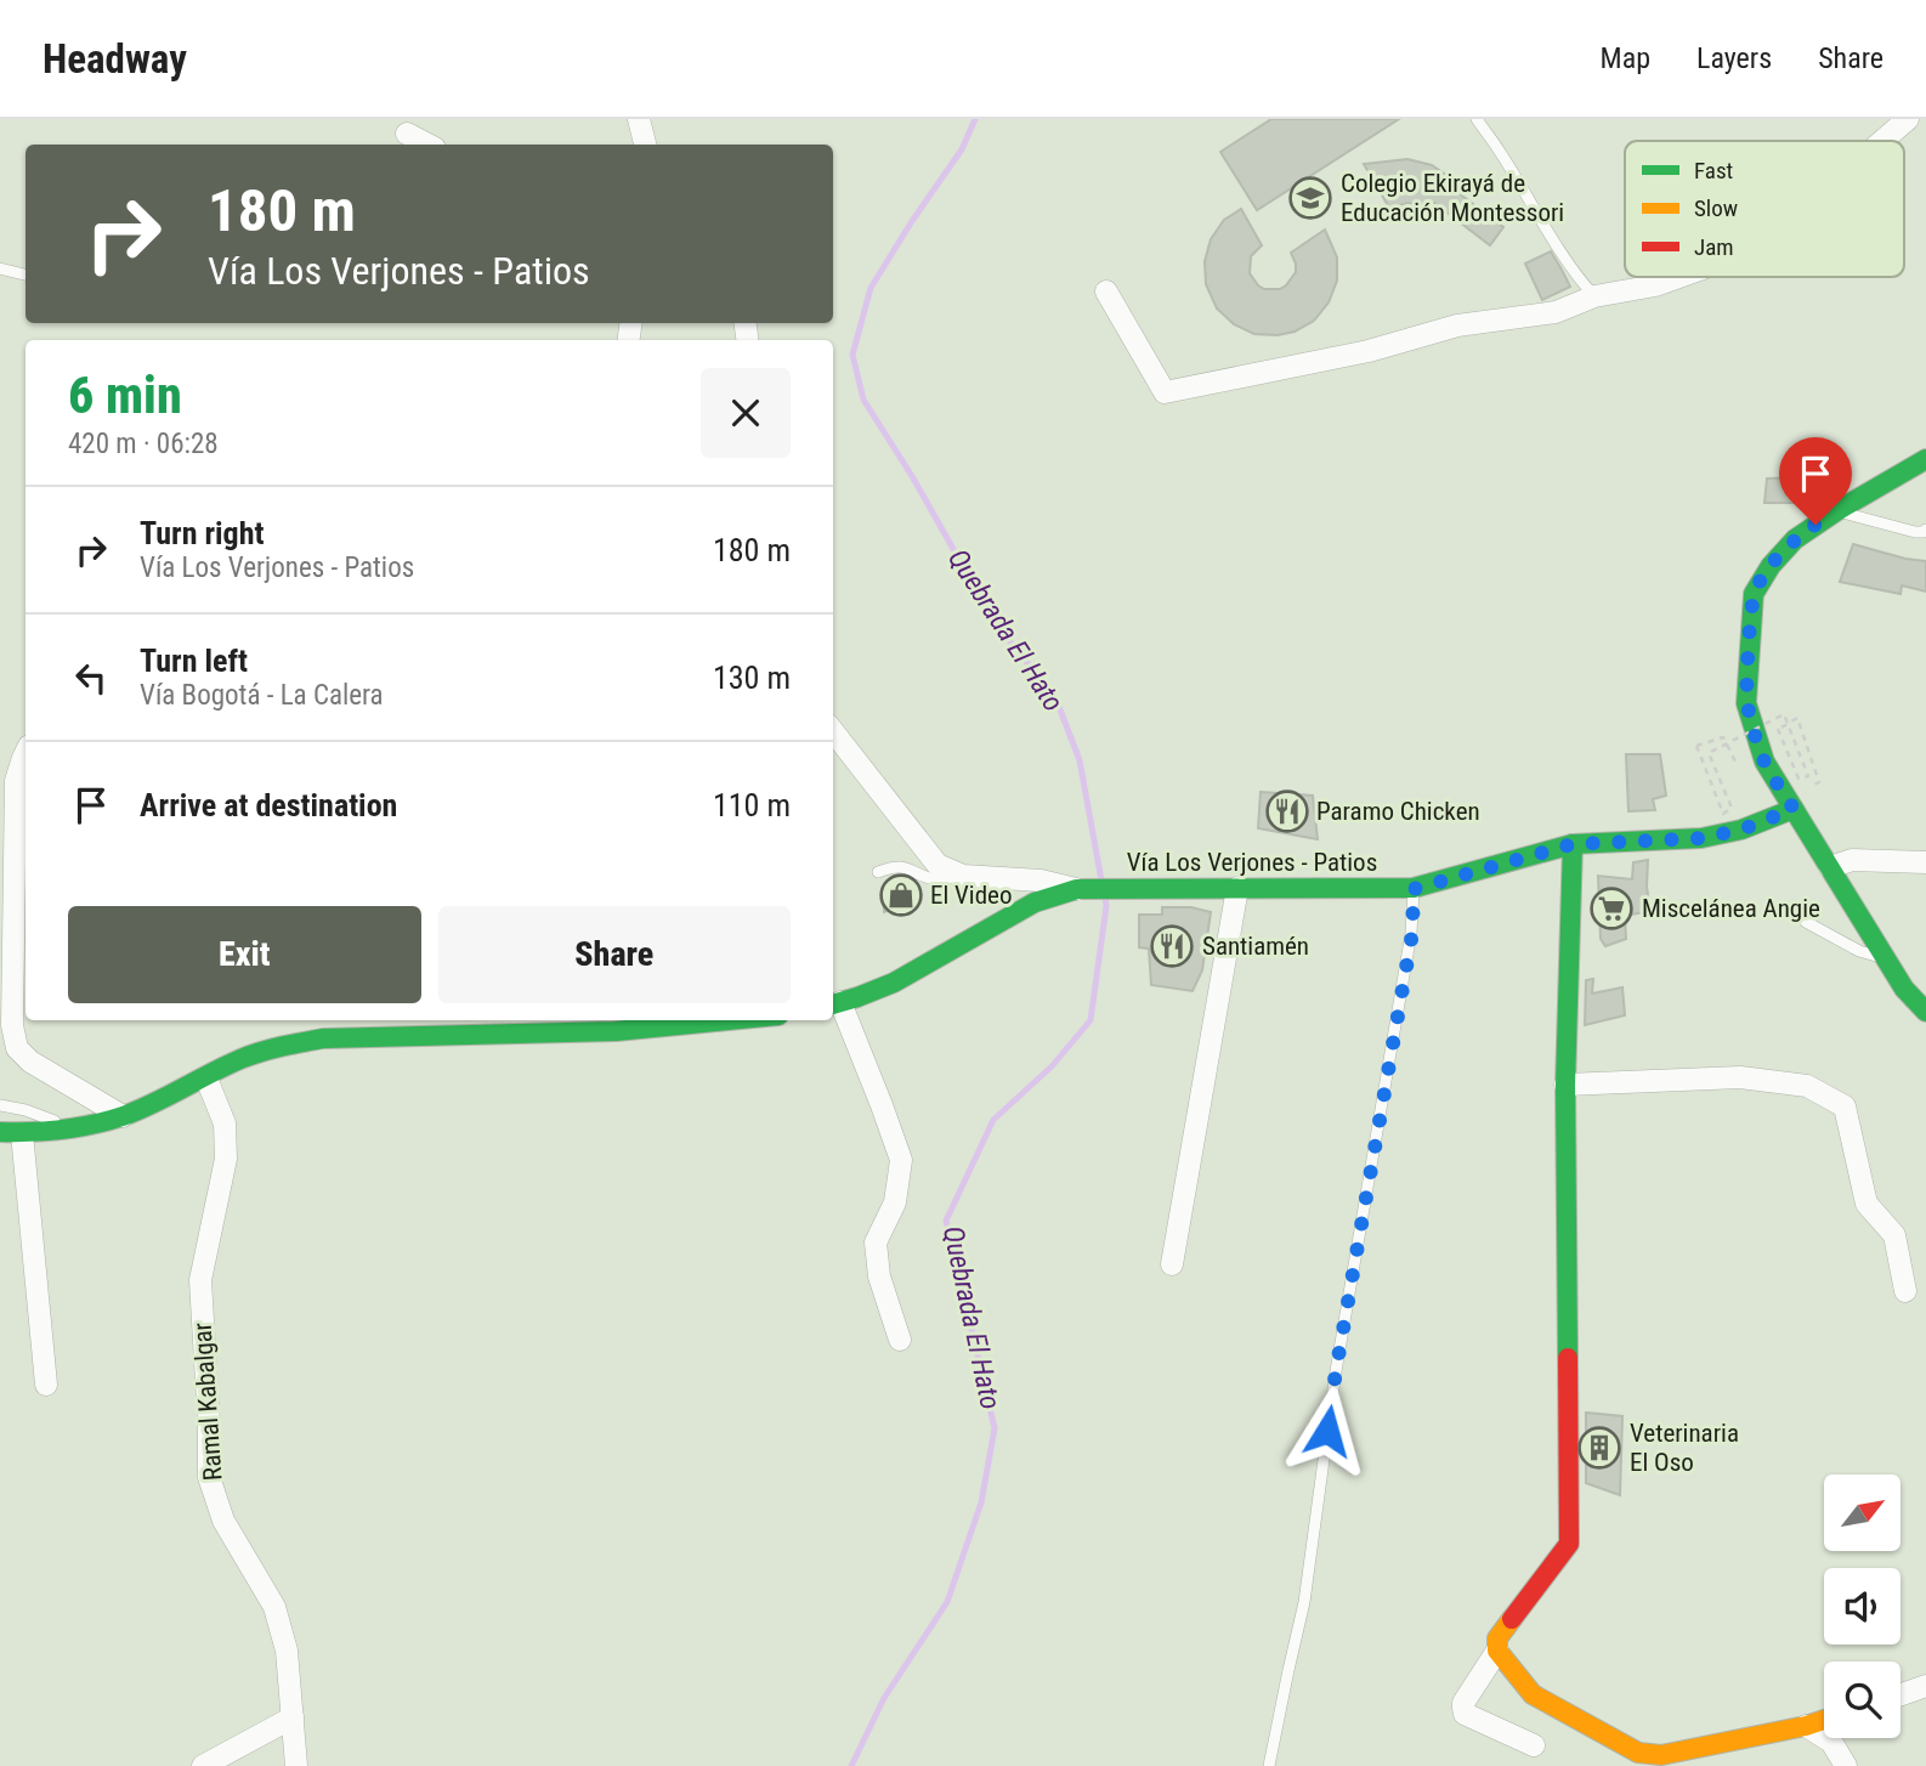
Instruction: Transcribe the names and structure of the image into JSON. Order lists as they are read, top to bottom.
{
  "streets": {
    "street": ["Vía Los Verjones - Patios", "Ramal Kabalgar"]
  },
  "water": ["Quebrada El Hato"],
  "places": {
    "school or university": ["Colegio Ekirayá de Educación Montessori"],
    "restaurant": ["Paramo Chicken", "Santiamén"],
    "shop": ["El Video"],
    "supermarket": ["Miscelánea Angie"],
    "building": ["Veterinaria El Oso"]
  },
  "legend": ["Fast", "Slow", "Jam"],
  "north": "top right",
  "page": {
    "header": "Headway",
    "nav": ["Map", "Layers", "Share"],
    "turn": ["180 m", "Vía Los Verjones - Patios"],
    "heading": ["6 min", "420 m · 06:28"],
    "list": [
      {
        "name": "Turn right",
        "note": "Vía Los Verjones - Patios",
        "value": "180 m"
      },
      {
        "name": "Turn left",
        "note": "Vía Bogotá - La Calera",
        "value": "130 m"
      },
      {
        "name": "Arrive at destination",
        "value": "110 m"
      }
    ],
    "buttons": ["Exit", "Share"]
  }
}
